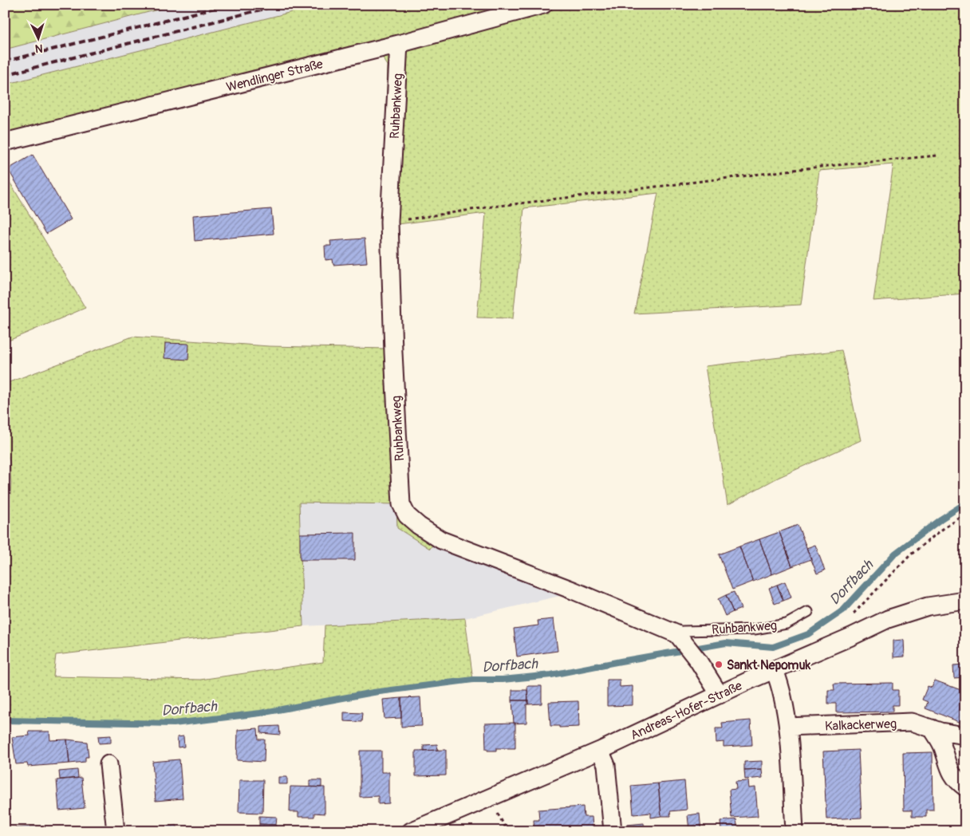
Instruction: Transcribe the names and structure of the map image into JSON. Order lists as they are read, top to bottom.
{
  "streets": {
    "street": [
      "Wendlinger Straße",
      "Ruhbankweg",
      "Andreas-Hofer-Straße",
      "Kalkackerweg"
    ]
  },
  "crossings": [
    ["Wendlinger Straße", "Ruhbankweg"],
    ["Ruhbankweg", "Andreas-Hofer-Straße"]
  ],
  "water": ["Dorfbach"],
  "places": ["Sankt Nepomuk"],
  "north": "bottom"
}
